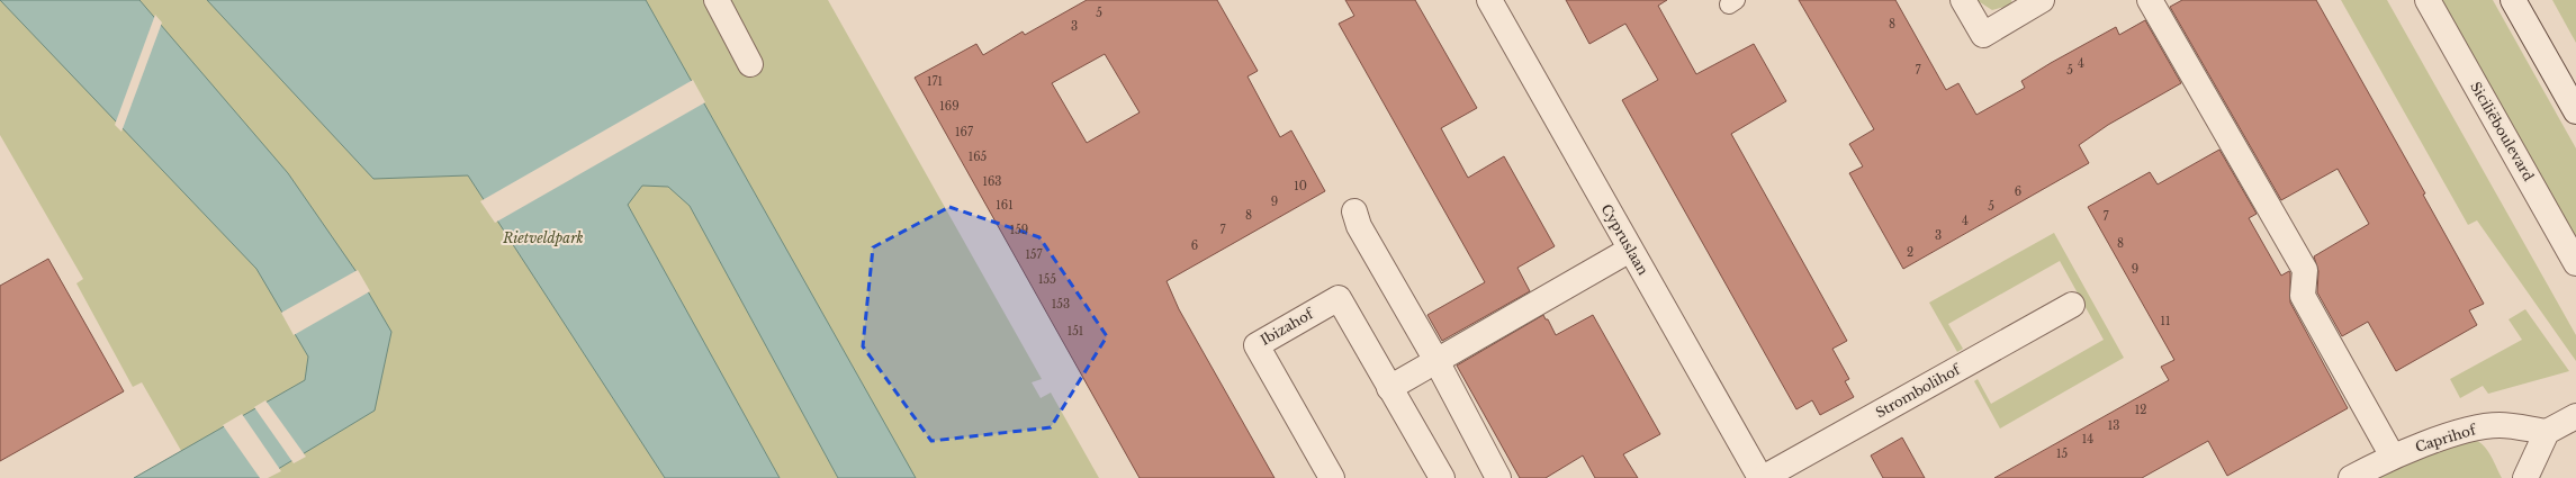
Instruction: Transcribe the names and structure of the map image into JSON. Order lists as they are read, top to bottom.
{
  "streets": {
    "street": [
      "Siciliëboulevard",
      "Cypruslaan",
      "Ibizahof",
      "Strombolihof",
      "Caprihof"
    ]
  },
  "crossings": [
    ["Cypruslaan", "Strombolihof"]
  ],
  "parks": ["Rietveldpark"],
  "house_numbers": [
    "5",
    "8",
    "3",
    "4",
    "7",
    "5",
    "171",
    "169",
    "167",
    "165",
    "163",
    "10",
    "6",
    "9",
    "161",
    "5",
    "8",
    "7",
    "4",
    "159",
    "7",
    "3",
    "8",
    "6",
    "2",
    "157",
    "9",
    "155",
    "153",
    "11",
    "151",
    "12",
    "13",
    "14",
    "15"
  ]
}
